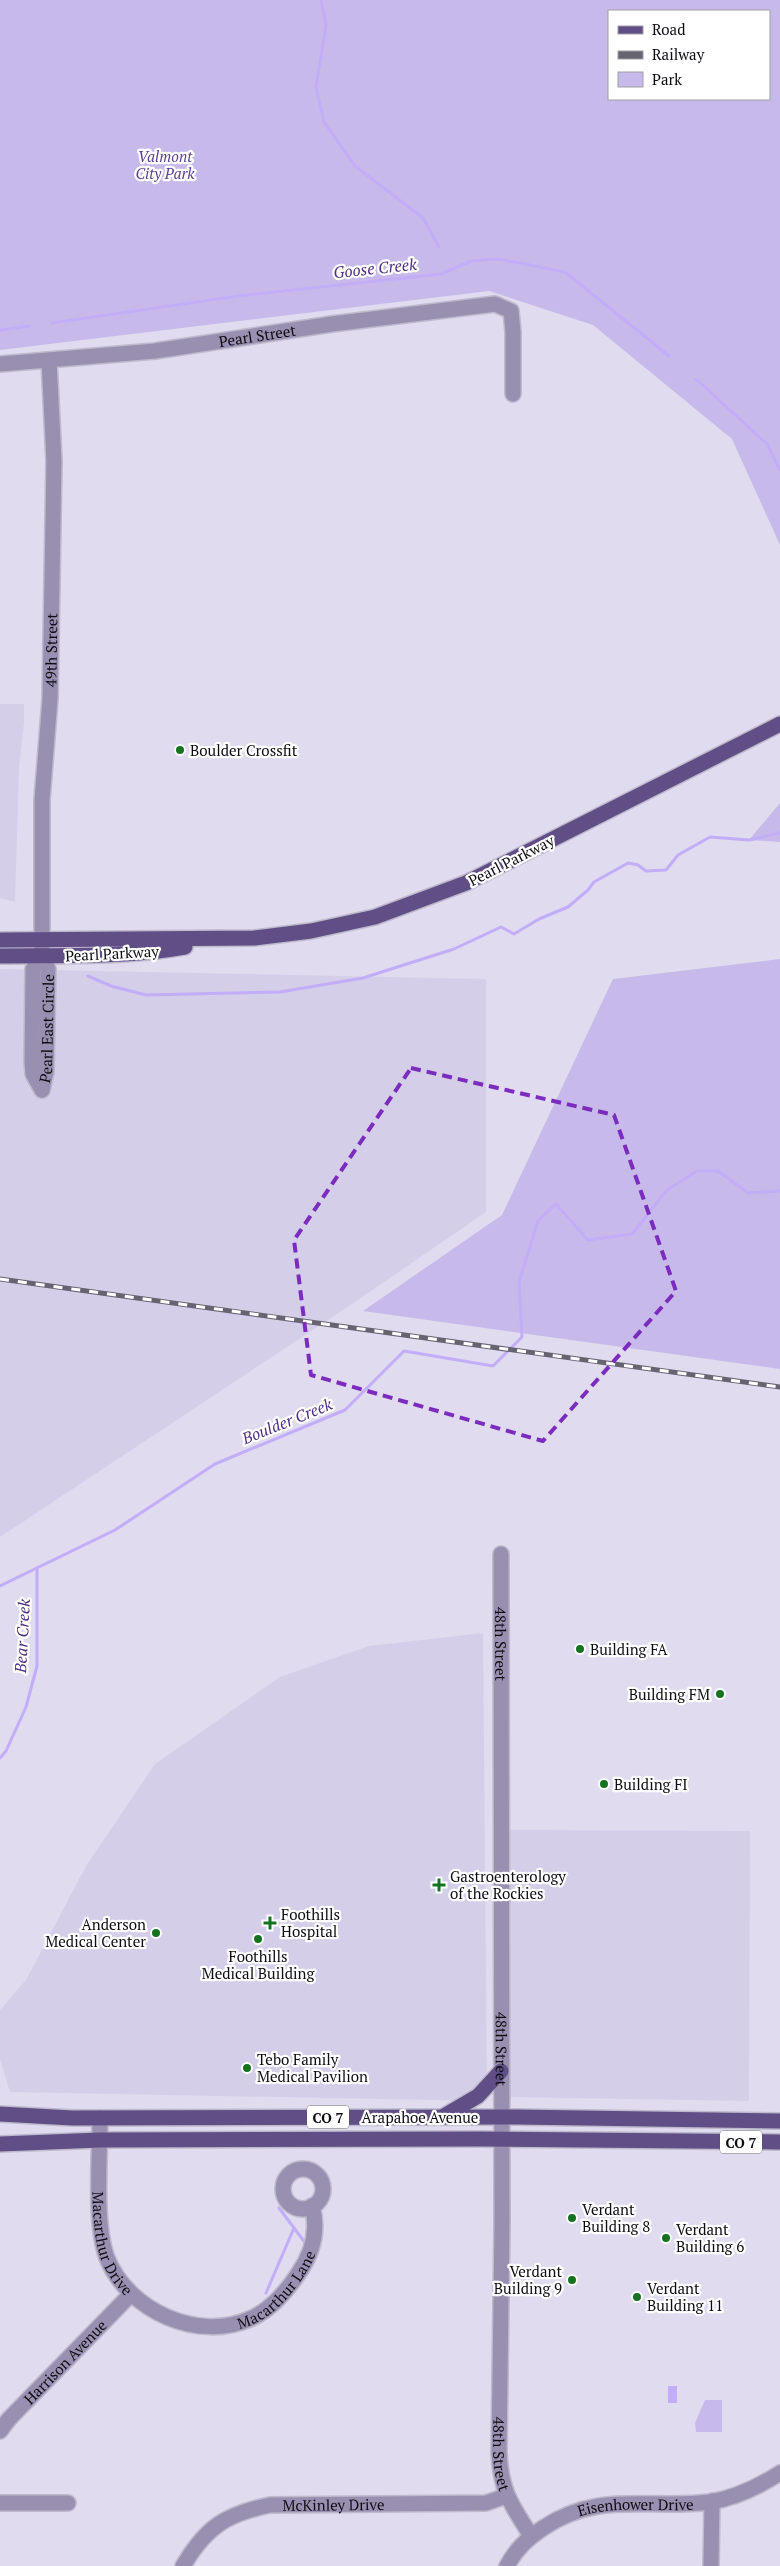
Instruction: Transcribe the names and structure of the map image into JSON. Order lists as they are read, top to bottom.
{
  "streets": {
    "main road": ["Pearl Parkway", "CO 7", "Arapahoe Avenue"],
    "street": [
      "Pearl Street",
      "49th Street",
      "Pearl East Circle",
      "48th Street",
      "Macarthur Drive",
      "Macarthur Lane",
      "Harrison Avenue",
      "McKinley Drive",
      "Eisenhower Drive"
    ]
  },
  "crossings": [
    ["Pearl Street", "49th Street"],
    ["49th Street", "Pearl Parkway"],
    ["49th Street", "Pearl East Circle"],
    ["Pearl Parkway", "Pearl East Circle"],
    ["48th Street", "Arapahoe Avenue"],
    ["48th Street", "McKinley Drive"],
    ["48th Street", "Eisenhower Drive"],
    ["Arapahoe Avenue", "Macarthur Drive"],
    ["Macarthur Drive", "Macarthur Lane"],
    ["Macarthur Drive", "Harrison Avenue"]
  ],
  "water": ["Goose Creek", "Boulder Creek", "Bear Creek"],
  "parks": ["Valmont City Park"],
  "places": {
    "other": [
      "Boulder Crossfit",
      "Building FA",
      "Building FM",
      "Building FI",
      "Anderson Medical Center",
      "Foothills Medical Building",
      "Tebo Family Medical Pavilion",
      "Verdant Building 8",
      "Verdant Building 6",
      "Verdant Building 9",
      "Verdant Building 11"
    ],
    "health": ["Gastroenterology of the Rockies", "Foothills Hospital"]
  },
  "legend": ["Road", "Railway", "Park"]
}
